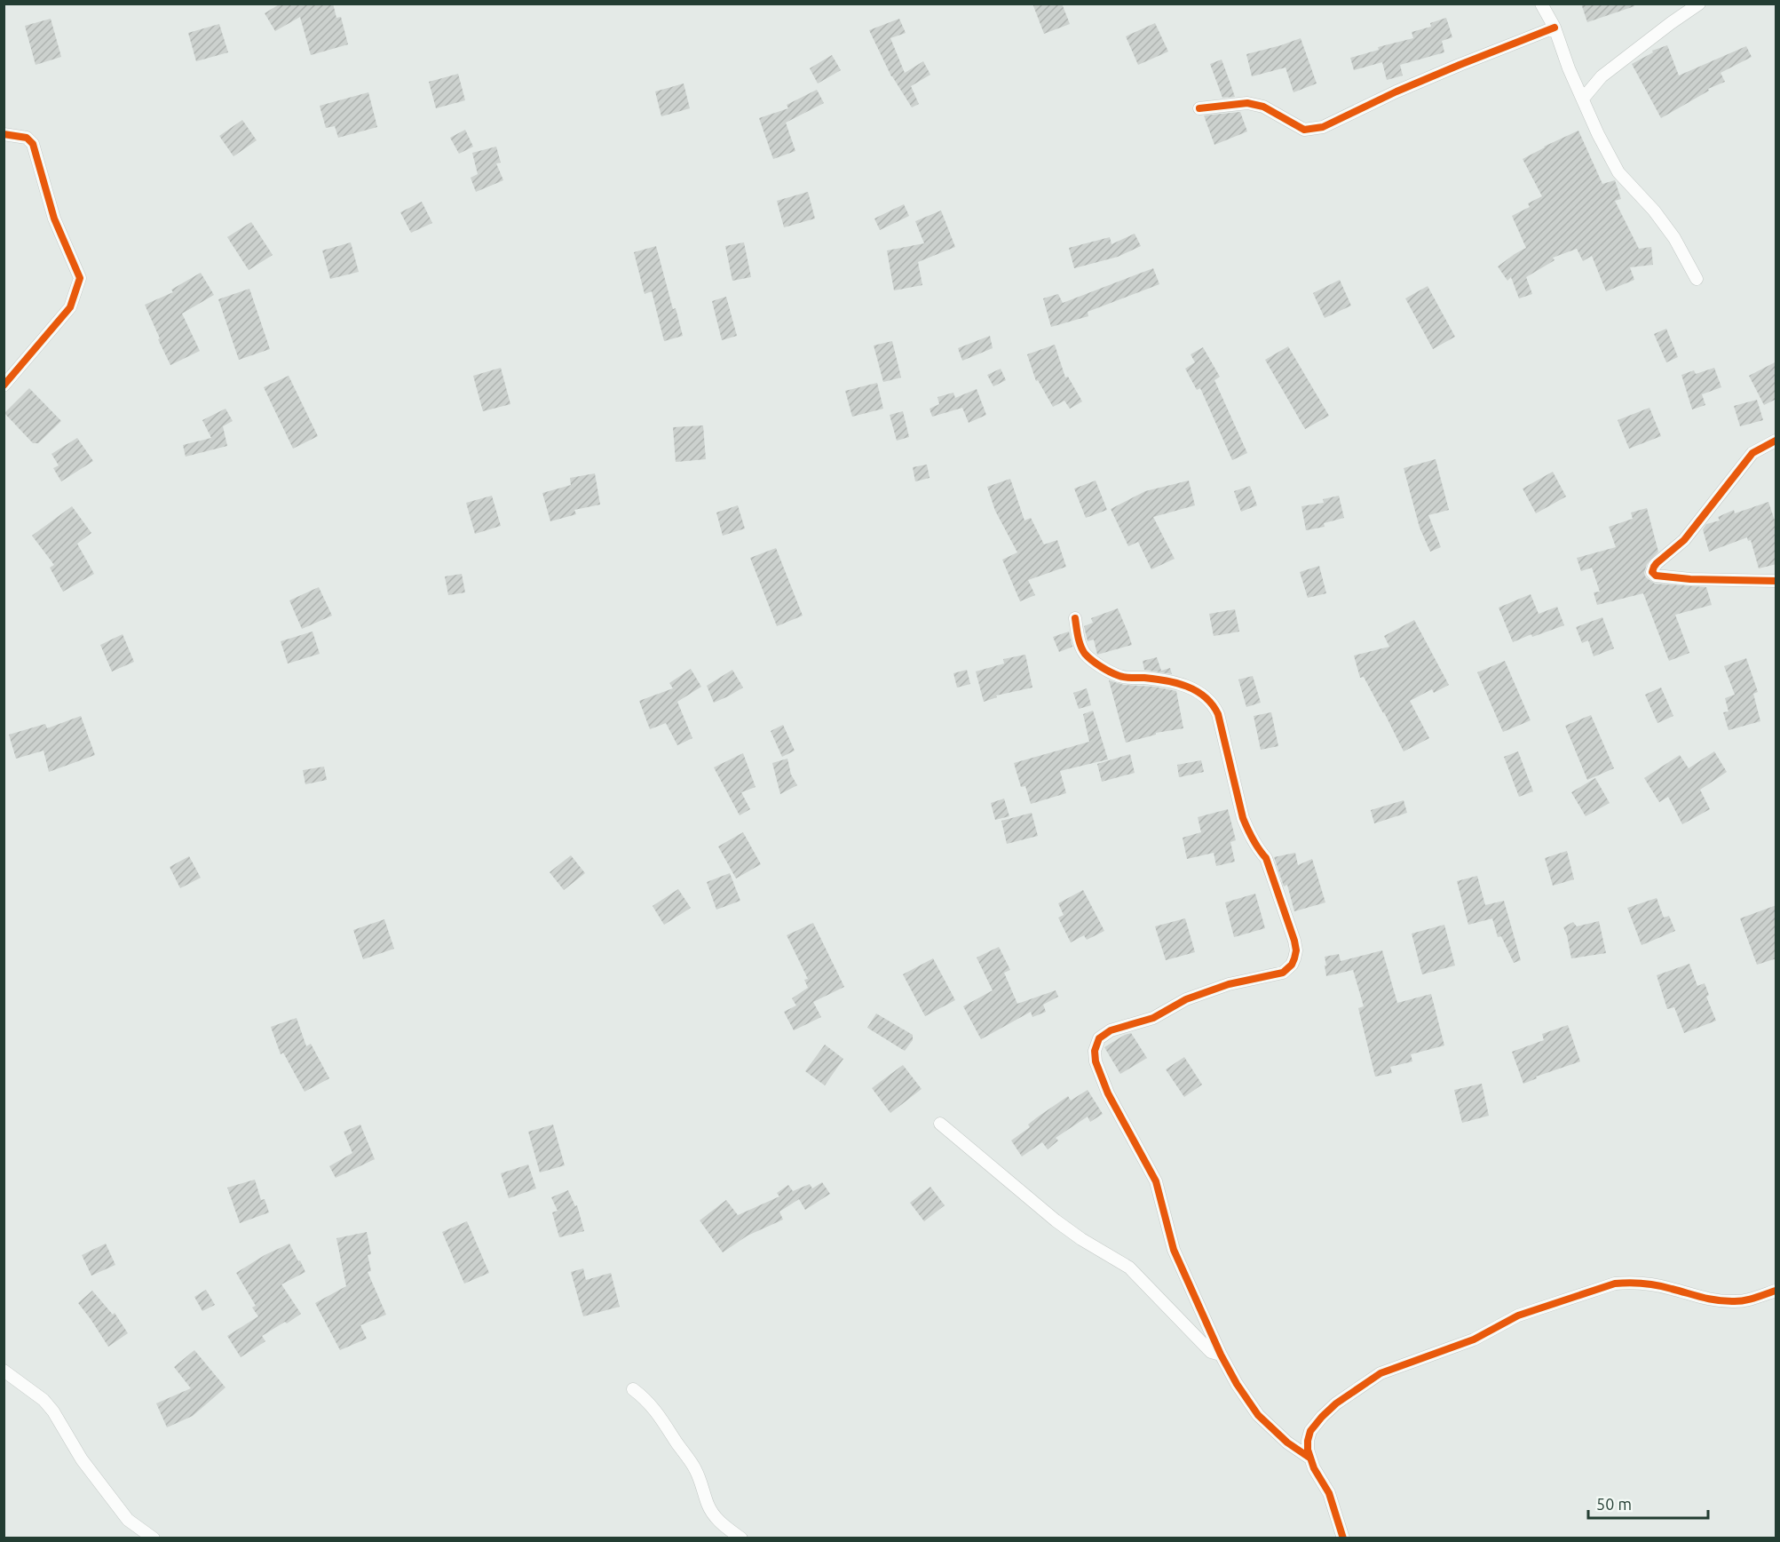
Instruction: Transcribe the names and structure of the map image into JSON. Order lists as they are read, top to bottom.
{
  "scale_bar": "50 m"
}
